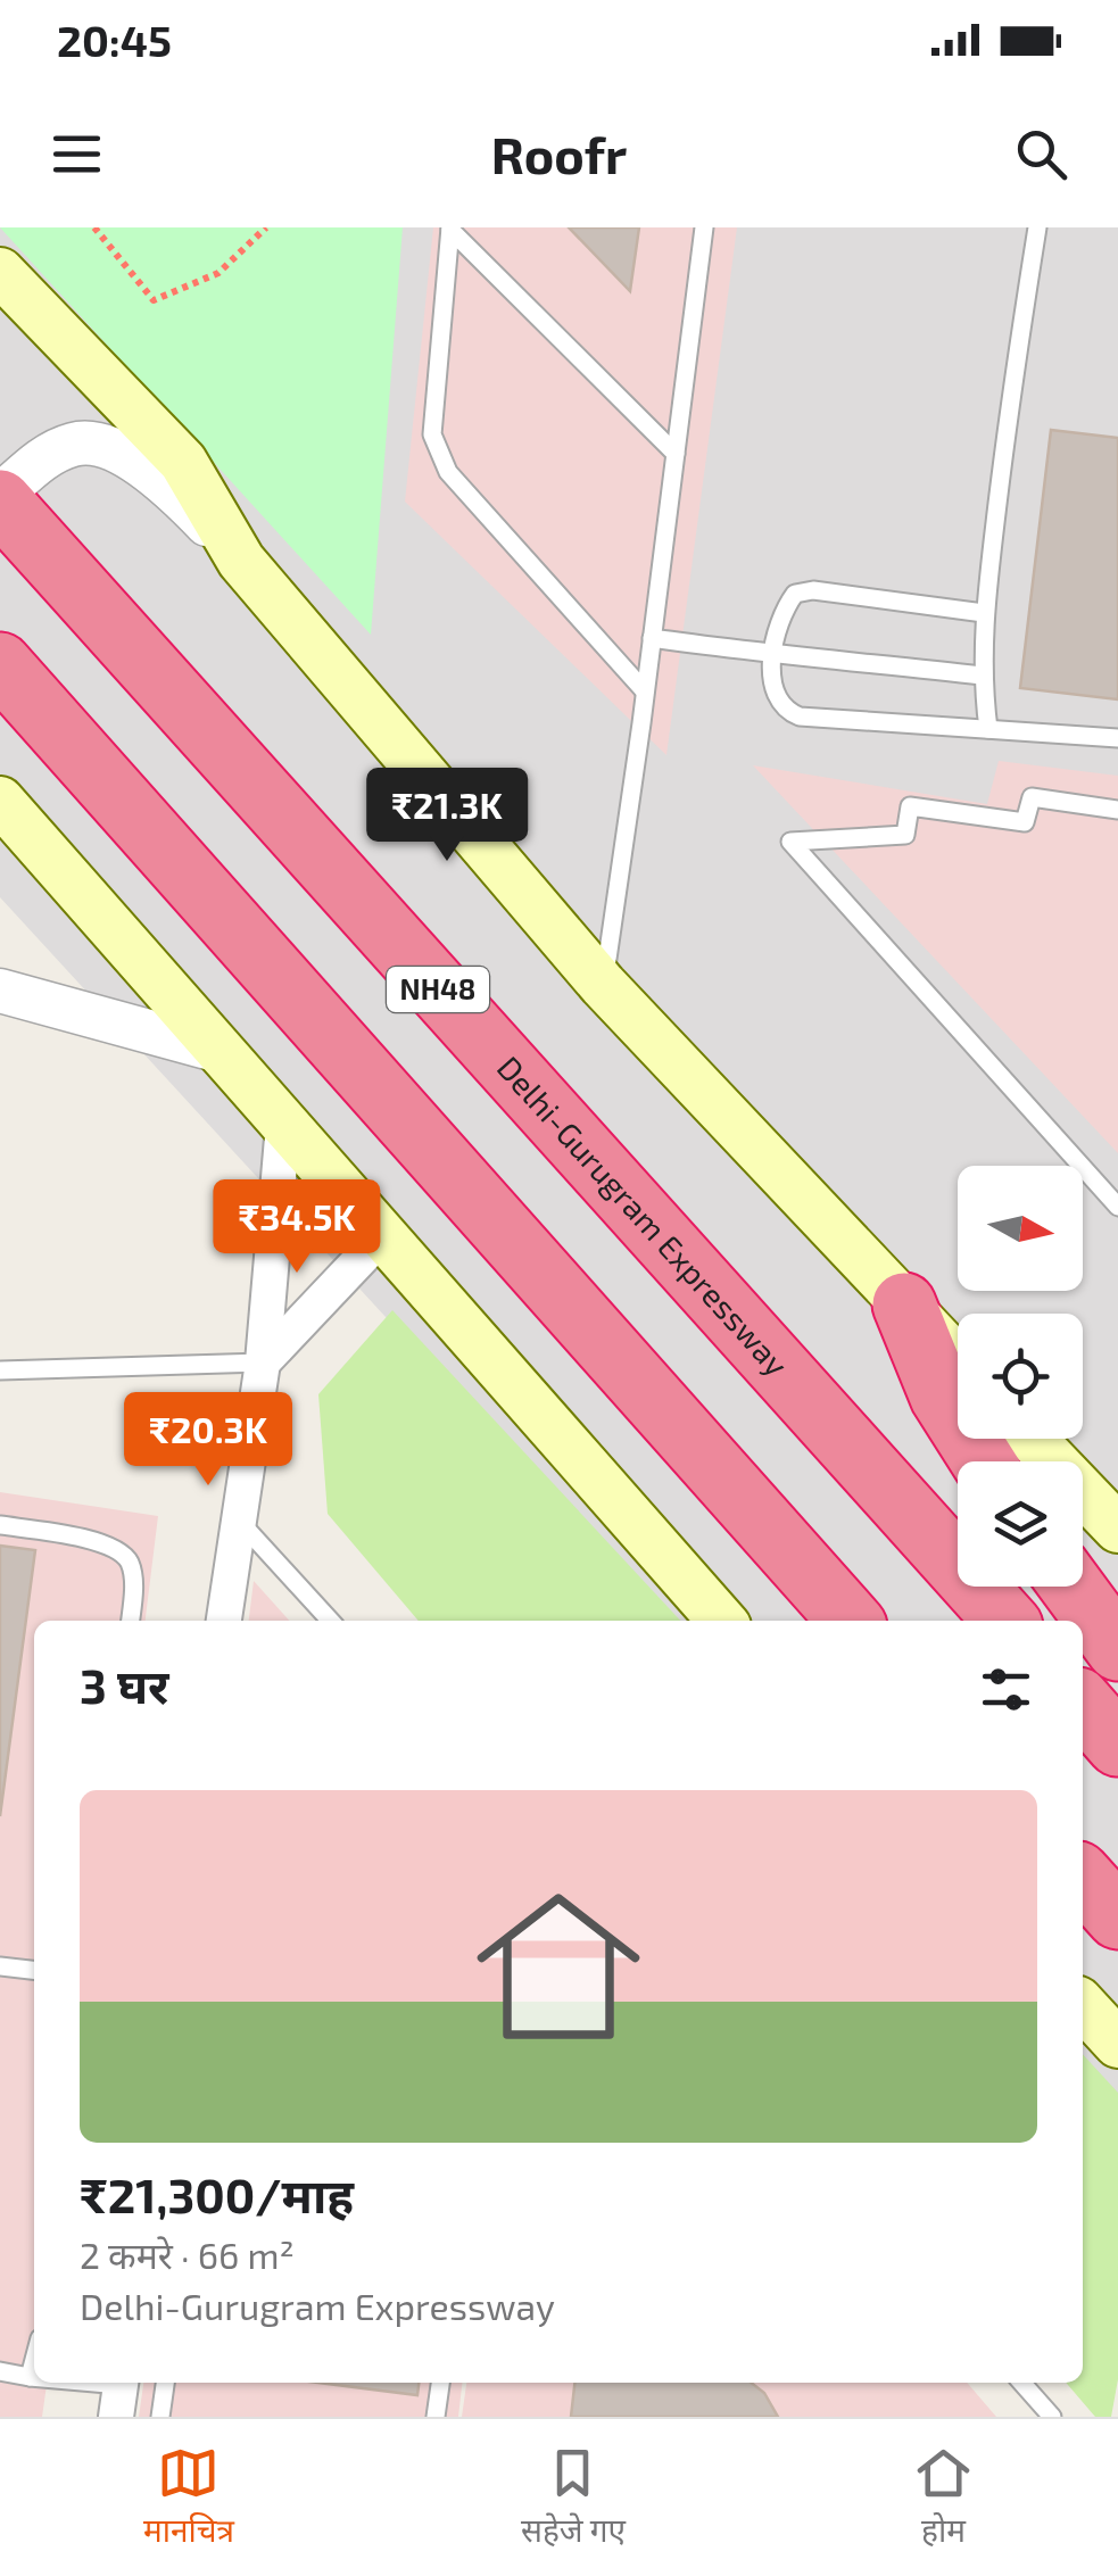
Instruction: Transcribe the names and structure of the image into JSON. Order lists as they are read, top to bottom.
{
  "streets": {
    "highway": ["NH48", "Delhi-Gurugram Expressway"]
  },
  "north": "right",
  "page": {
    "status": "20:45",
    "header": "Roofr",
    "price": ["₹21.3K", "₹34.5K", "₹20.3K"],
    "heading": "3 घर",
    "list": [
      {
        "name": "₹21,300/माह",
        "note": "2 कमरे · 66 m² · Delhi-Gurugram Expressway"
      }
    ],
    "tabs": ["मानचित्र", "सहेजे गए", "होम"]
  }
}
